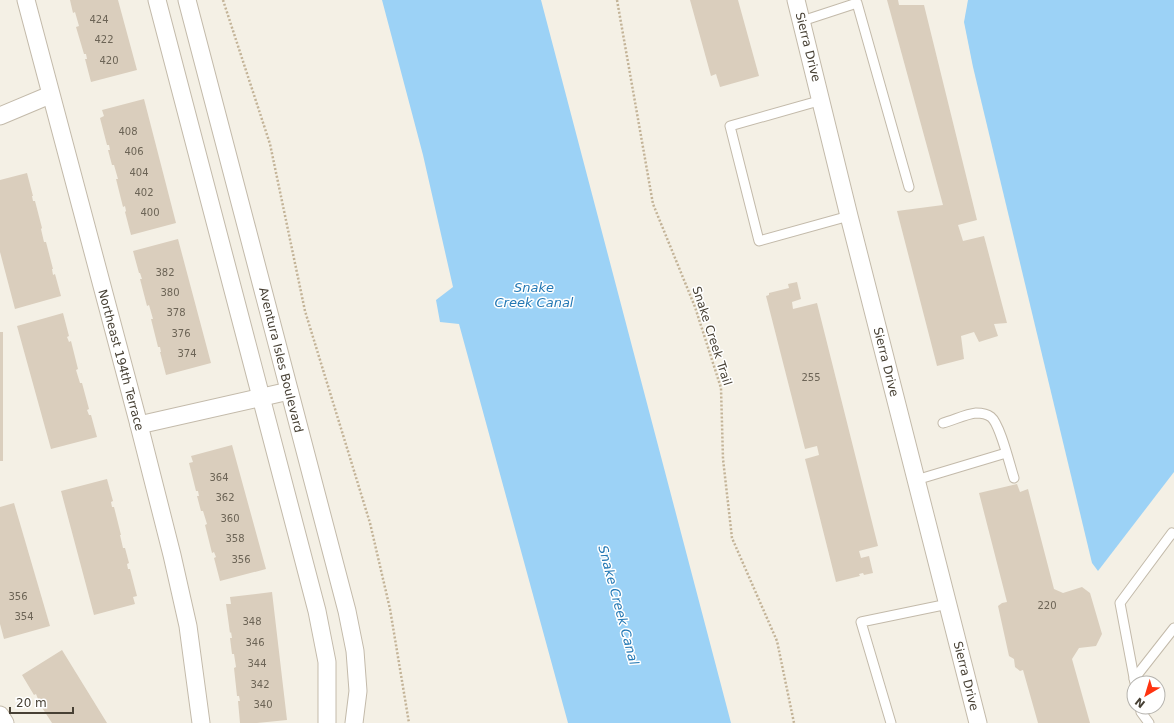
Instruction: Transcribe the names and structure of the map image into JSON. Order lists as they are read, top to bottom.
{
  "streets": {
    "street": ["Sierra Drive", "Northeast 194th Terrace", "Aventura Isles Boulevard"],
    "path": ["Snake Creek Trail"]
  },
  "water": ["Snake Creek Canal"],
  "house_numbers": [
    "424",
    "422",
    "420",
    "408",
    "406",
    "404",
    "402",
    "400",
    "382",
    "380",
    "378",
    "376",
    "374",
    "255",
    "364",
    "362",
    "360",
    "358",
    "356",
    "356",
    "220",
    "354",
    "348",
    "346",
    "344",
    "342",
    "340"
  ],
  "scale_bar": "20 m",
  "north": "bottom left"
}
